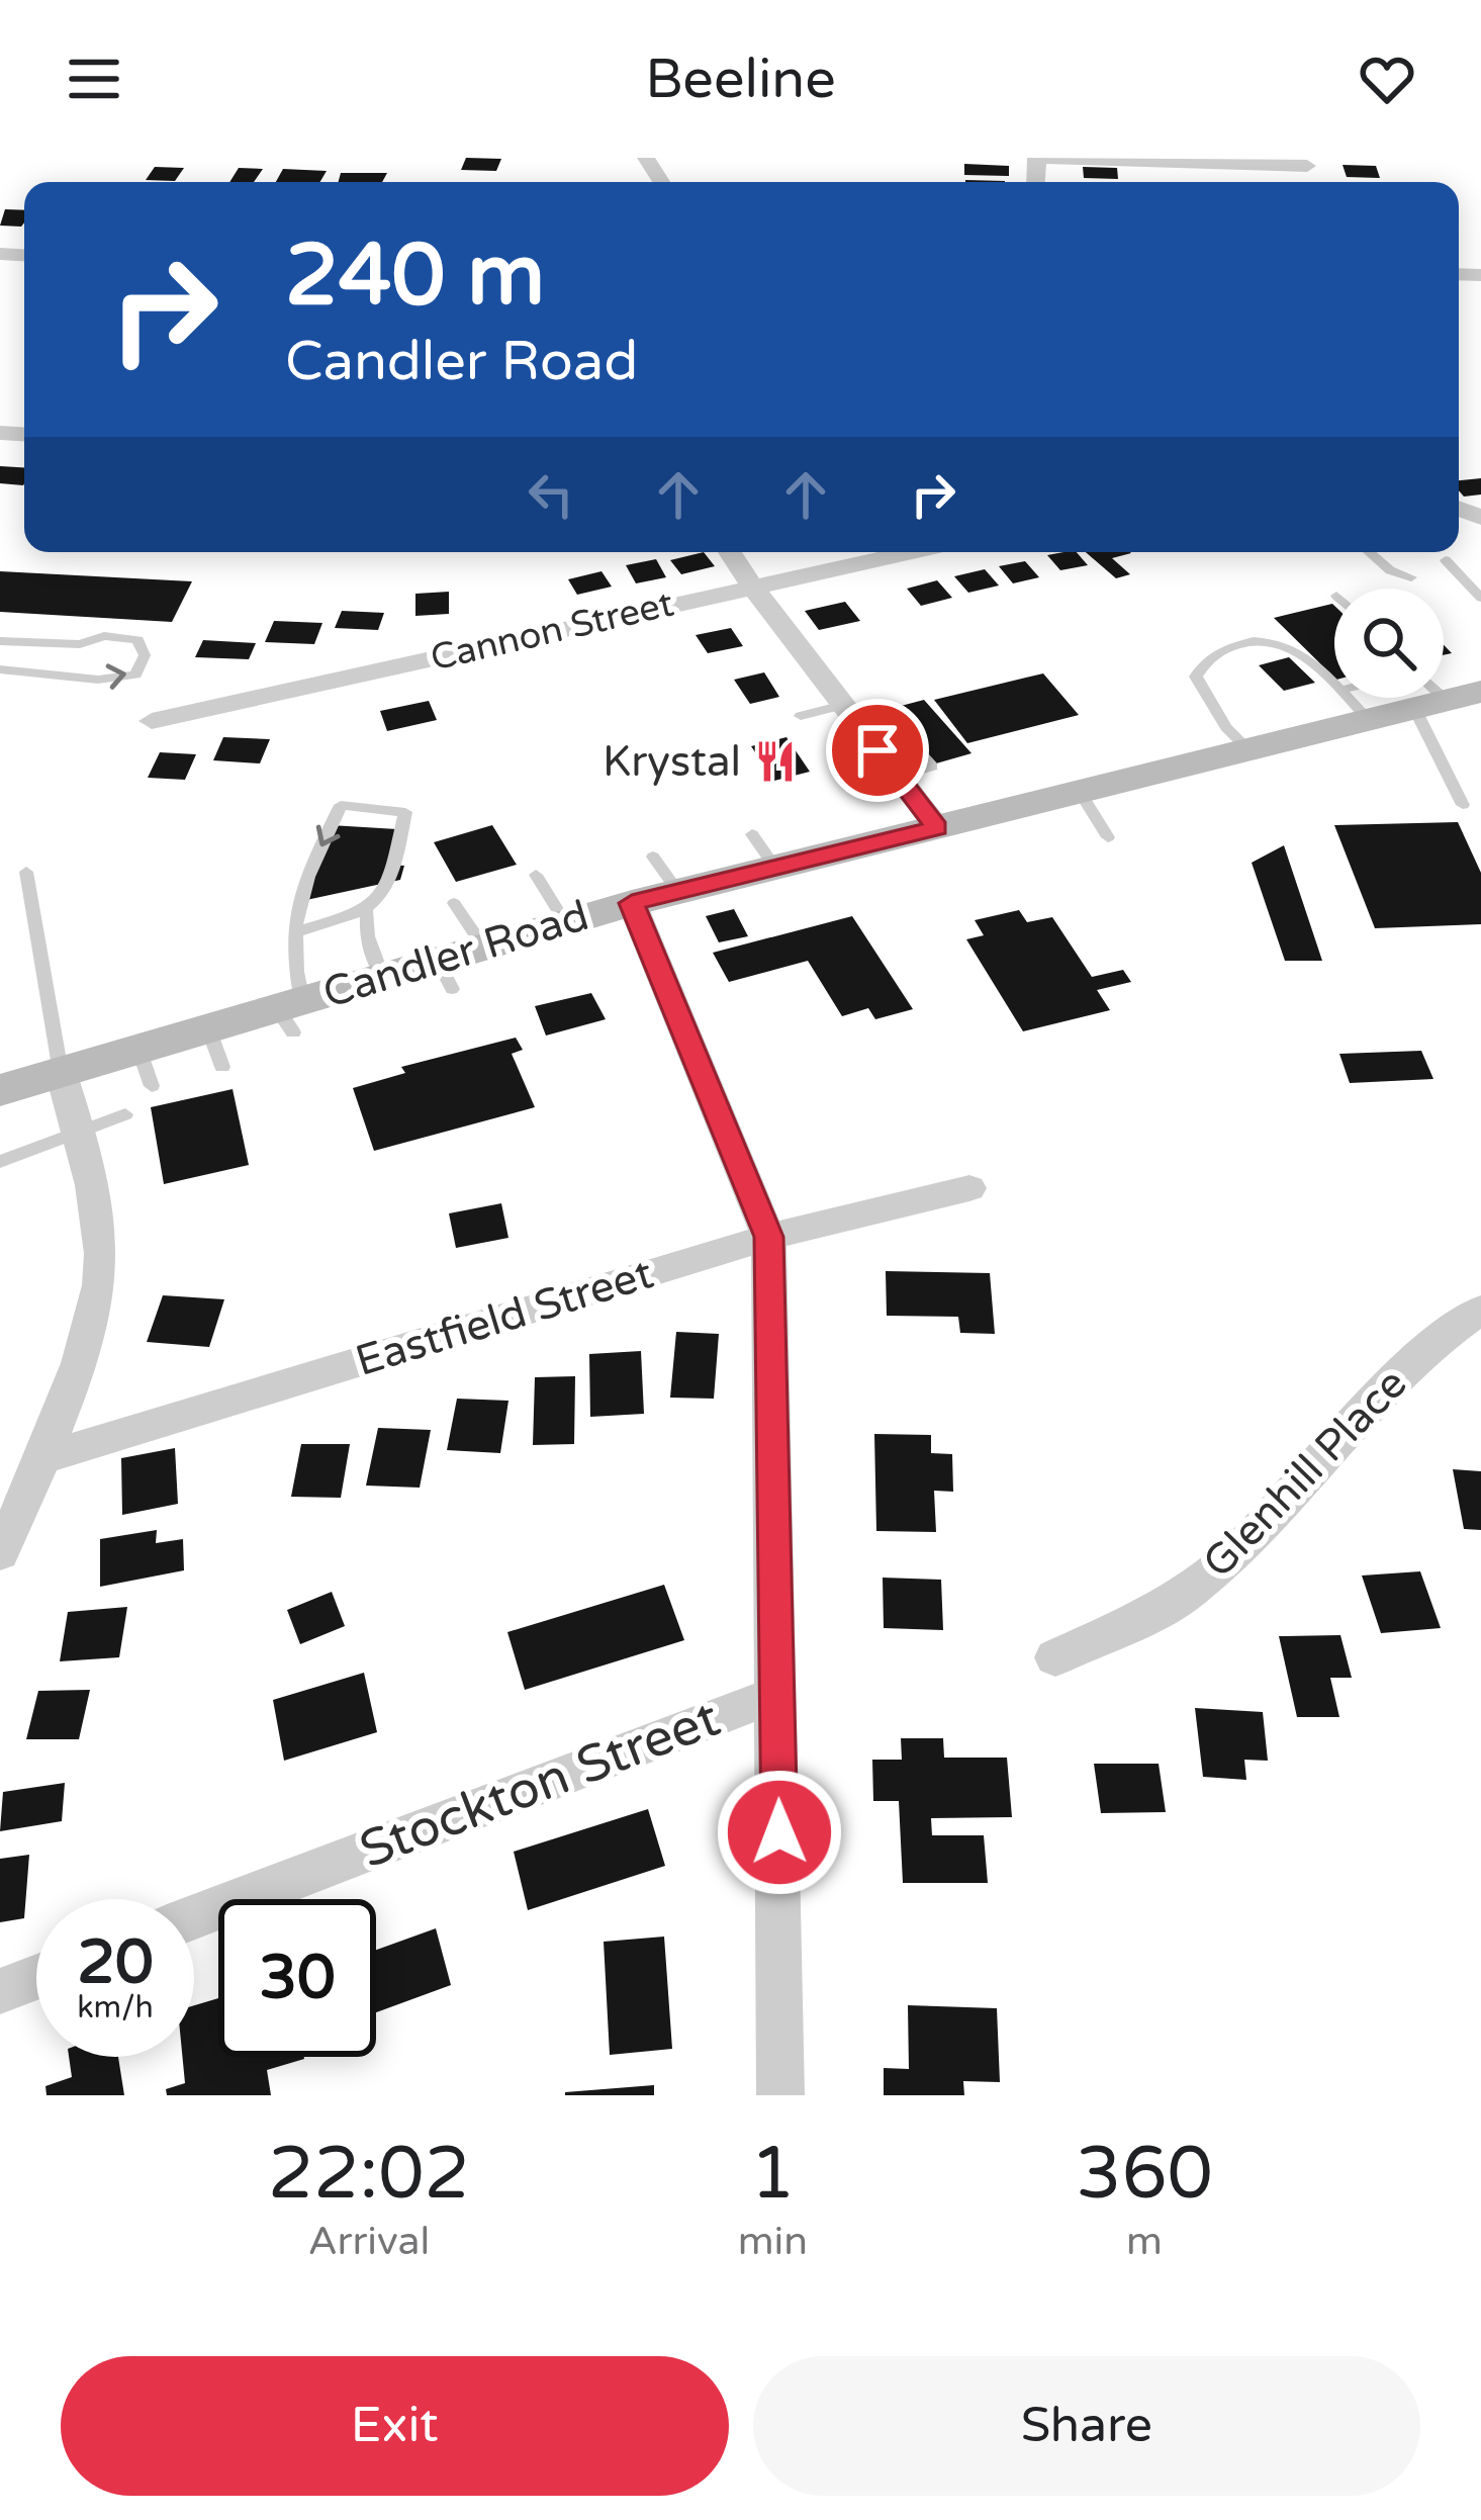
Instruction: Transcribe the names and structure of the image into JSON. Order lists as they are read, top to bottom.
{
  "streets": {
    "main road": ["Candler Road"],
    "street": [
      "Cannon Street",
      "Eastfield Street",
      "Glenhill Place",
      "Stockton Street"
    ]
  },
  "places": {
    "restaurant": ["Krystal"]
  },
  "page": {
    "header": "Beeline",
    "turn": ["240 m", "Candler Road"],
    "speed": "20 km/h",
    "limit": "30",
    "eta": [
      "22:02",
      "Arrival",
      "1",
      "min",
      "360",
      "m"
    ],
    "buttons": ["Exit", "Share"]
  }
}
